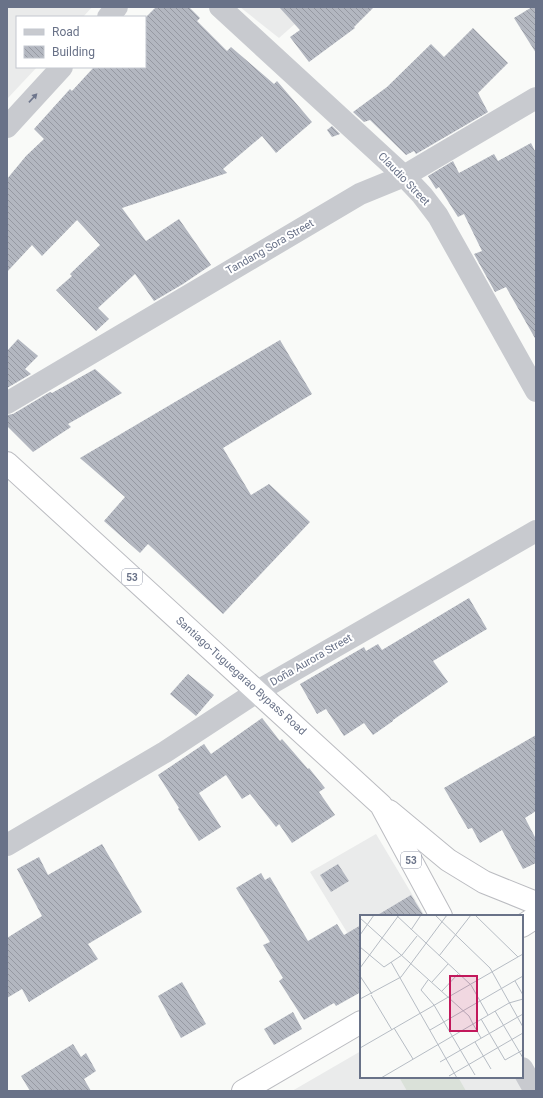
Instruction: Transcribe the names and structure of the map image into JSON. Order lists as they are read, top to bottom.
{
  "streets": {
    "highway": ["53", "Santiago-Tuguegarao Bypass Road"],
    "street": ["Claudio Street", "Tandang Sora Street", "Doña Aurora Street"]
  },
  "crossings": [
    ["Claudio Street", "Tandang Sora Street"],
    ["Doña Aurora Street", "Santiago-Tuguegarao Bypass Road"]
  ],
  "legend": ["Road", "Building"]
}
